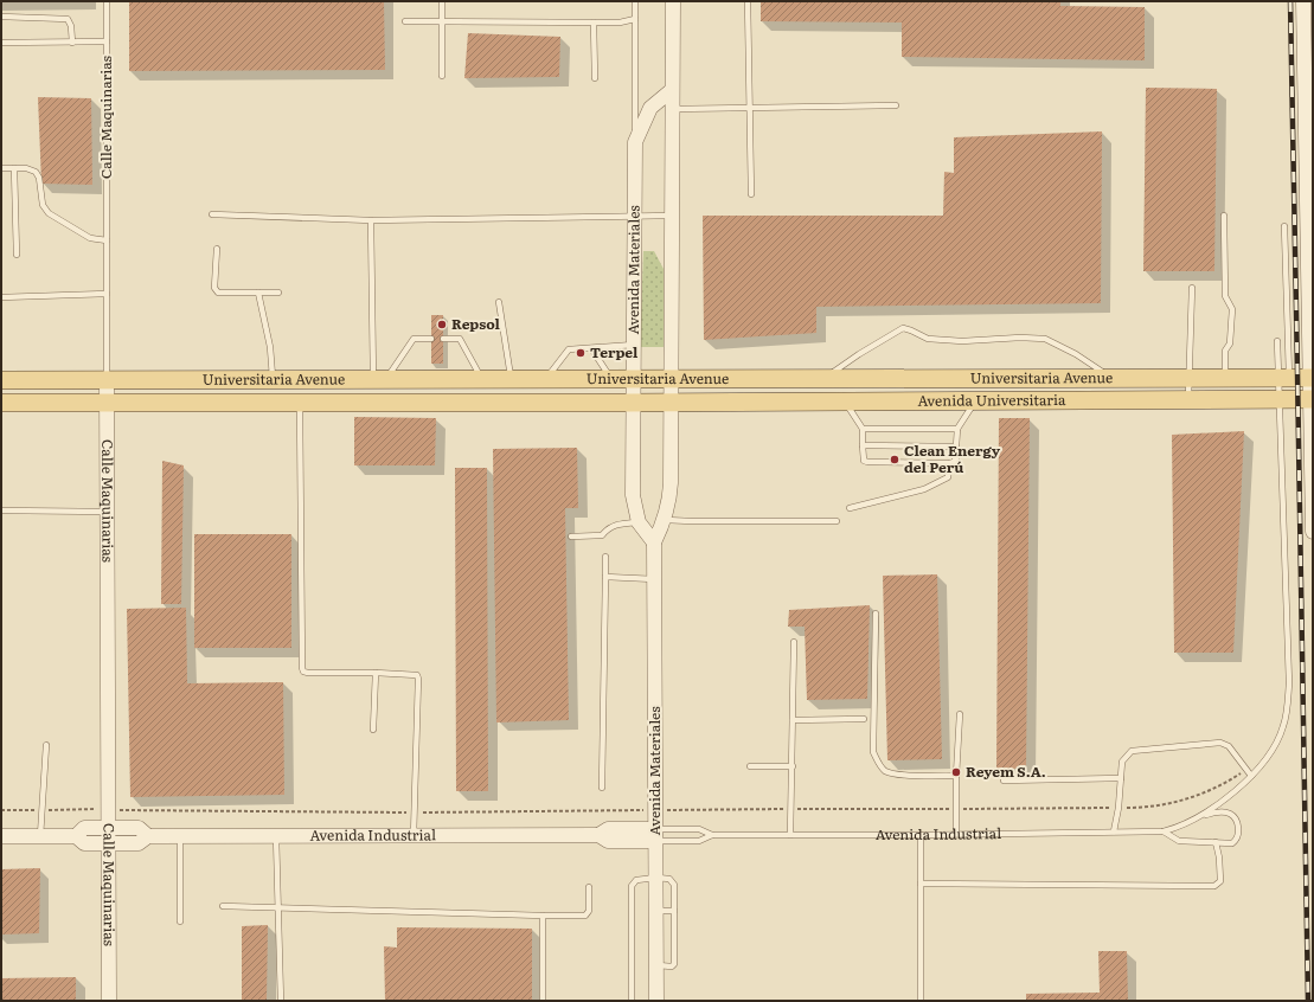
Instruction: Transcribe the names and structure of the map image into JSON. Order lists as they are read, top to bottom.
{
  "streets": {
    "main road": ["Universitaria Avenue", "Avenida Universitaria"],
    "street": ["Calle Maquinarias", "Avenida Materiales", "Avenida Industrial"]
  },
  "crossings": [
    ["Calle Maquinarias", "Universitaria Avenue"],
    ["Calle Maquinarias", "Avenida Industrial"],
    ["Avenida Materiales", "Universitaria Avenue"],
    ["Avenida Materiales", "Avenida Universitaria"],
    ["Avenida Materiales", "Avenida Industrial"],
    ["Universitaria Avenue", "Avenida Universitaria"]
  ],
  "places": [
    "Repsol",
    "Terpel",
    "Clean Energy del Perú",
    "Reyem S.A."
  ]
}
